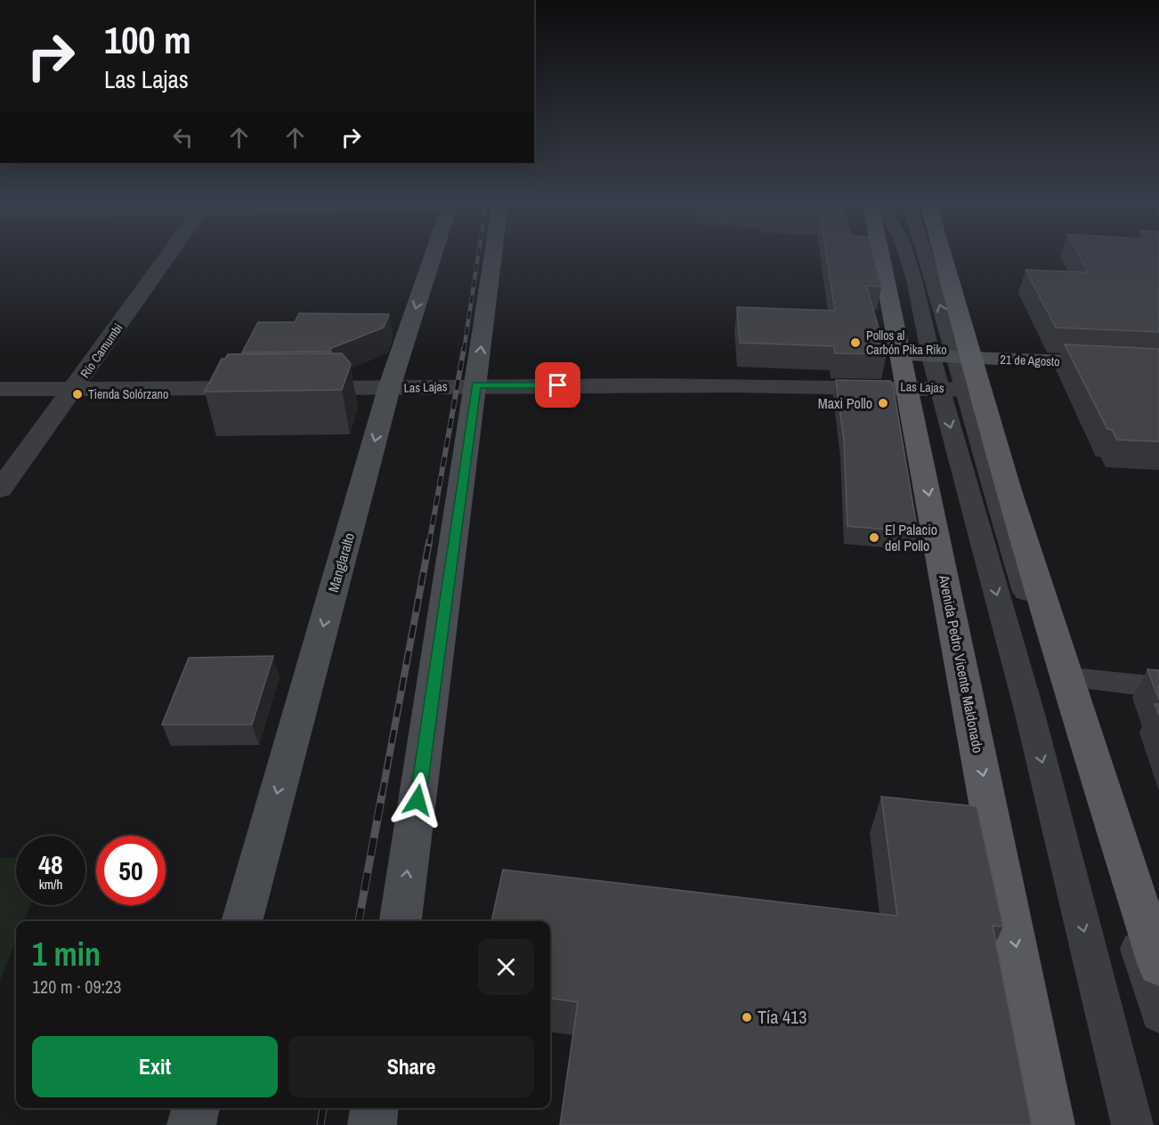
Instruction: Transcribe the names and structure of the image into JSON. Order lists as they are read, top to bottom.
{
  "streets": {
    "main road": ["21 de Agosto", "Manglaralto", "Avenida Pedro Vicente Maldonado"],
    "street": ["Río Camumbi", "Las Lajas"]
  },
  "crossings": [
    ["21 de Agosto", "Avenida Pedro Vicente Maldonado"],
    ["Las Lajas", "Manglaralto"],
    ["Las Lajas", "Avenida Pedro Vicente Maldonado"]
  ],
  "places": [
    "Pollos al Carbón Pika Riko",
    "Tienda Solórzano",
    "Maxi Pollo",
    "El Palacio del Pollo",
    "Tía 413"
  ],
  "page": {
    "turn": ["100 m", "Las Lajas"],
    "speed": "48 km/h",
    "limit": "50",
    "heading": ["1 min", "120 m · 09:23"],
    "buttons": ["Exit", "Share"]
  }
}
